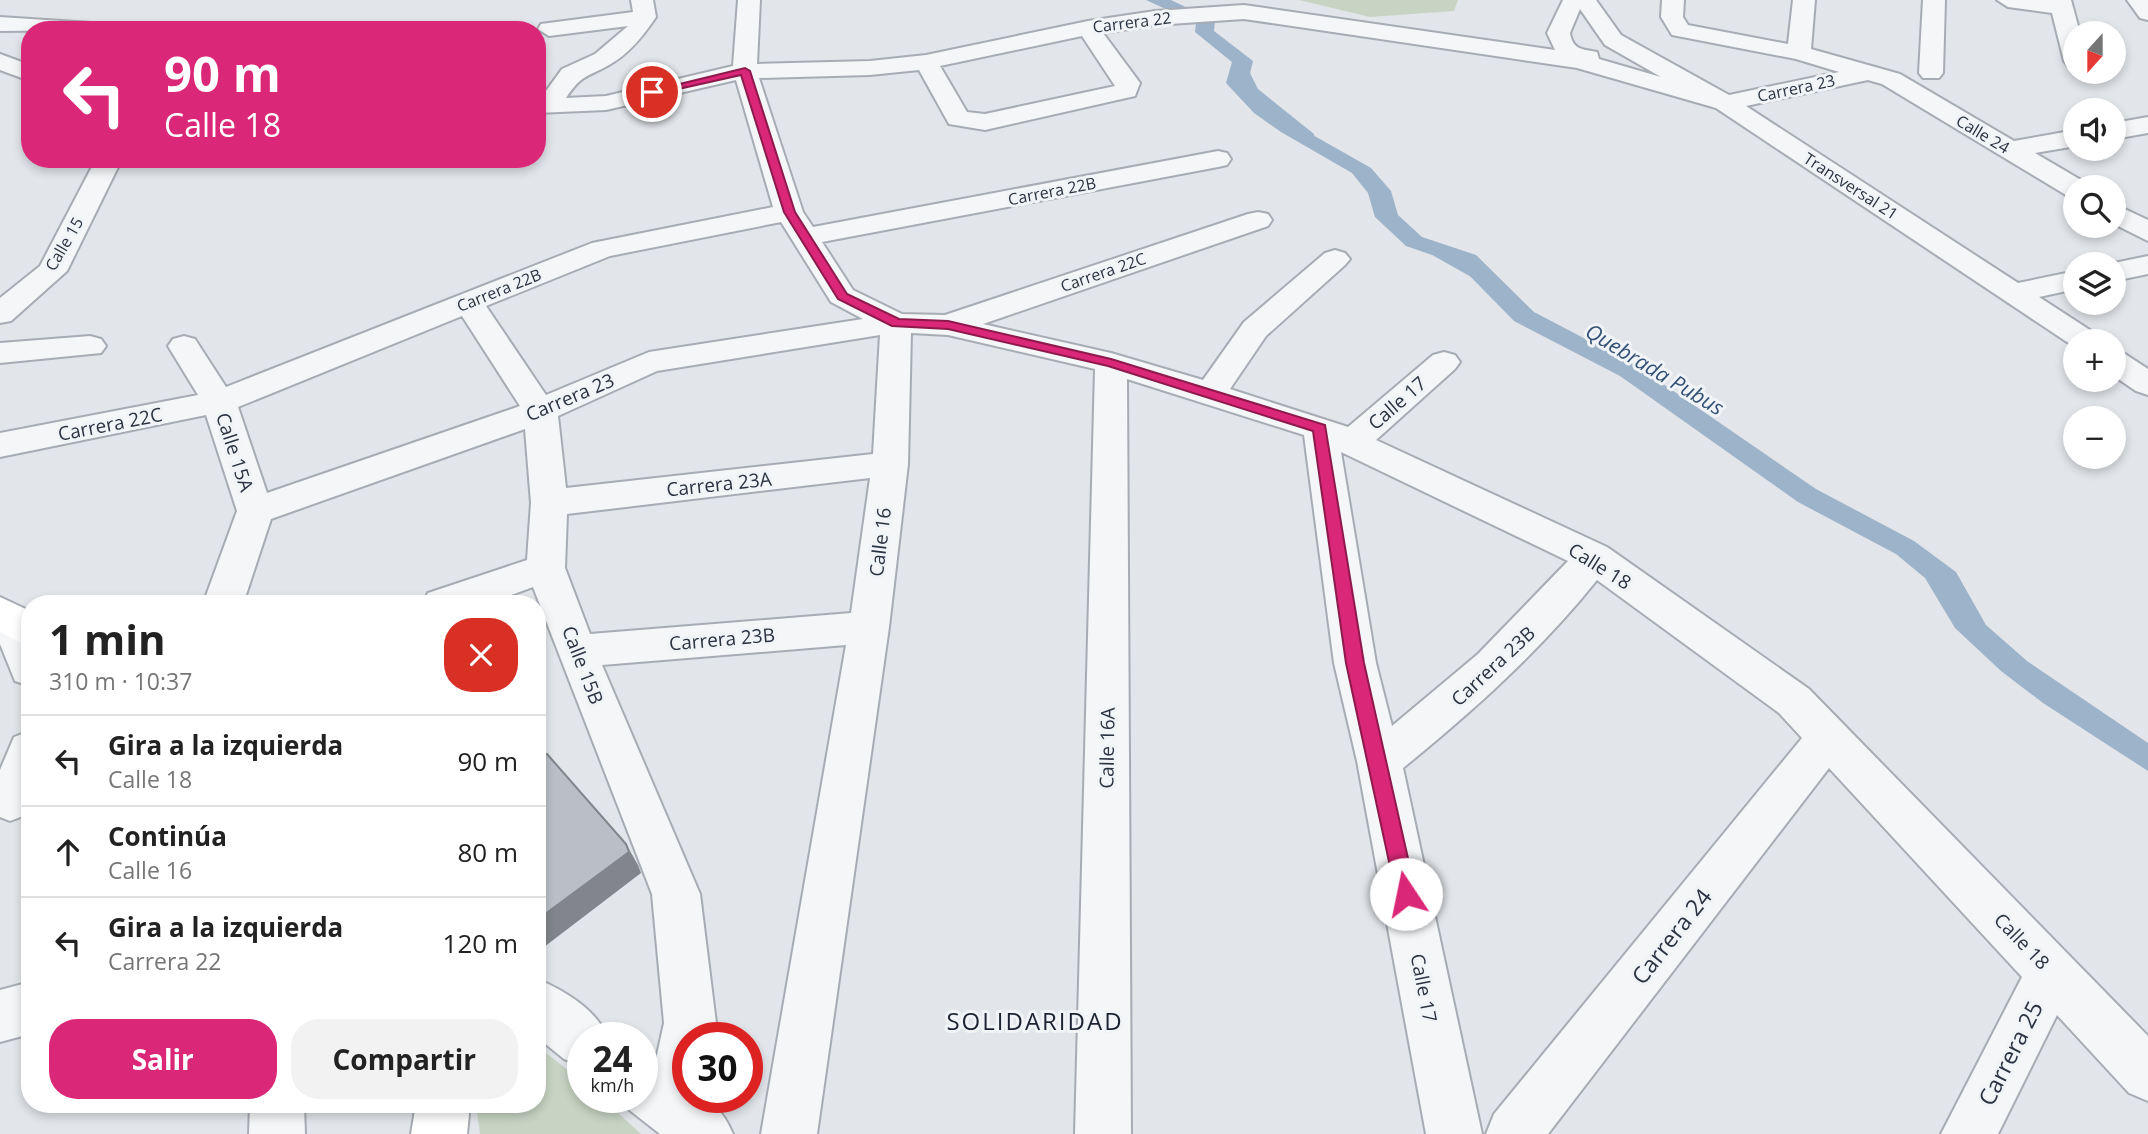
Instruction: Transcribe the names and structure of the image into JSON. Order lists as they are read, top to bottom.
{
  "streets": {
    "street": [
      "Carrera 22",
      "Carrera 23",
      "Calle 24",
      "Transversal 21",
      "Carrera 22B",
      "Calle 15",
      "Carrera 22C",
      "Calle 17",
      "Calle 15A",
      "Carrera 23A",
      "Calle 16",
      "Calle 18",
      "Carrera 23B",
      "Calle 15B",
      "Calle 16A",
      "Carrera 24",
      "Carrera 25"
    ]
  },
  "crossings": [
    ["Carrera 22", "Carrera 23"],
    ["Carrera 22", "Transversal 21"],
    ["Carrera 23", "Calle 24"],
    ["Carrera 23", "Transversal 21"],
    ["Carrera 23", "Calle 15A"],
    ["Carrera 23", "Calle 16"],
    ["Carrera 23", "Calle 18"],
    ["Carrera 23", "Calle 15B"],
    ["Carrera 22B", "Carrera 22C"],
    ["Carrera 22B", "Calle 15A"],
    ["Carrera 22B", "Calle 15B"],
    ["Carrera 22C", "Calle 15A"],
    ["Carrera 22C", "Calle 18"],
    ["Calle 17", "Calle 18"],
    ["Calle 17", "Carrera 23B"],
    ["Carrera 23A", "Calle 16"],
    ["Carrera 23A", "Calle 15B"],
    ["Calle 16", "Calle 18"],
    ["Calle 16", "Carrera 23B"],
    ["Calle 18", "Carrera 23B"],
    ["Calle 18", "Calle 16A"],
    ["Calle 18", "Carrera 24"],
    ["Calle 18", "Carrera 25"],
    ["Carrera 23B", "Calle 15B"]
  ],
  "districts": ["SOLIDARIDAD"],
  "water": ["Quebrada Pubus"],
  "north": "bottom",
  "page": {
    "map_buttons": ["+", "−"],
    "turn": ["90 m", "Calle 18"],
    "heading": ["1 min", "310 m · 10:37"],
    "list": [
      {
        "name": "Gira a la izquierda",
        "note": "Calle 18",
        "value": "90 m"
      },
      {
        "name": "Continúa",
        "note": "Calle 16",
        "value": "80 m"
      },
      {
        "name": "Gira a la izquierda",
        "note": "Carrera 22",
        "value": "120 m"
      }
    ],
    "buttons": ["Salir", "Compartir"],
    "speed": "24 km/h",
    "limit": "30"
  }
}
